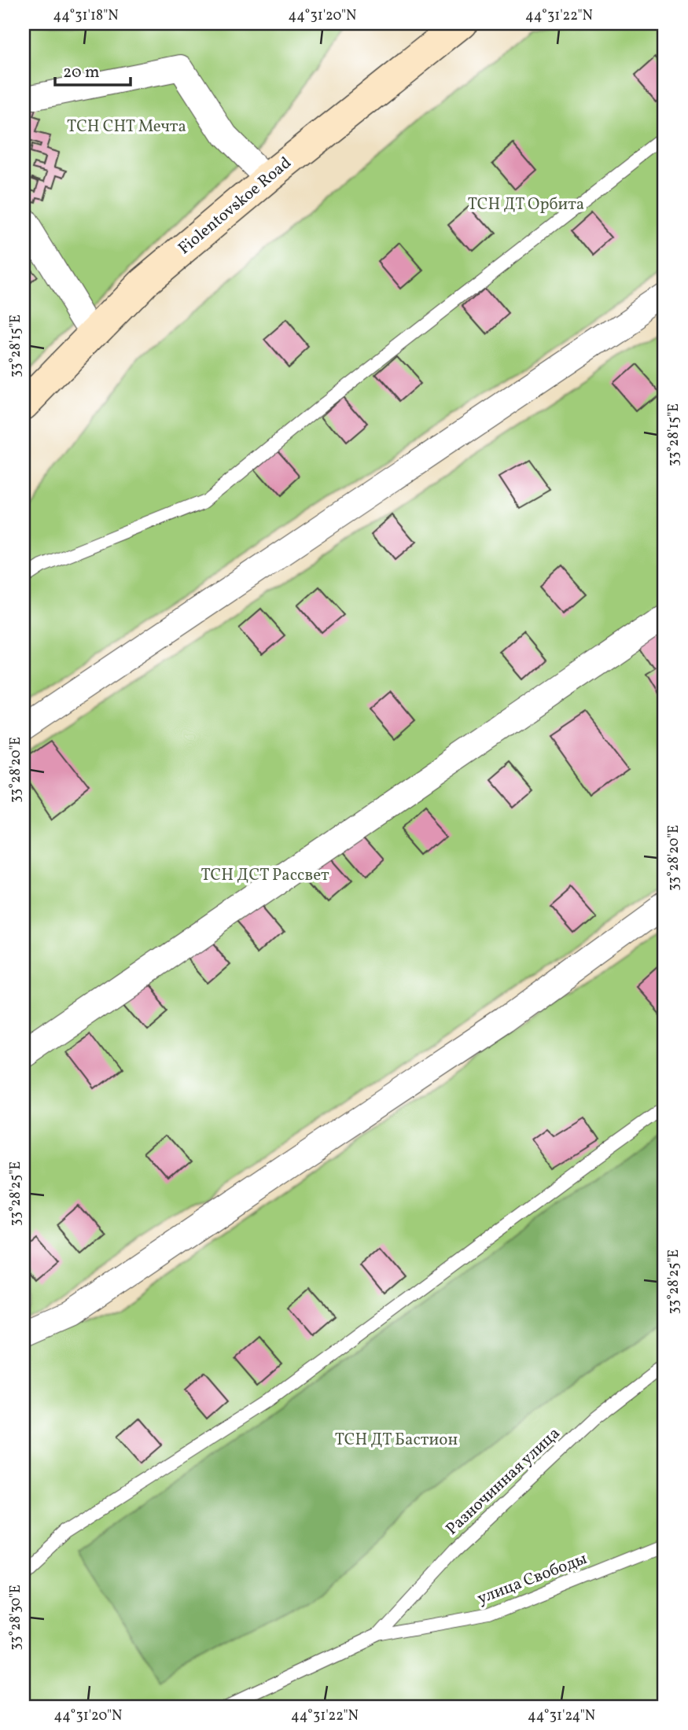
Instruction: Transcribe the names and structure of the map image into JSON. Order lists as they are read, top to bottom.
{
  "streets": {
    "main road": ["Fiolentovskoe Road"],
    "lane": ["Разночинная улица", "улица Свободы"]
  },
  "crossings": [
    ["Разночинная улица", "улица Свободы"]
  ],
  "parks": [
    "ТСН СНТ Мечта",
    "ТСН ДТ Орбита",
    "ТСН ДСТ Рассвет",
    "ТСН ДТ Бастион"
  ],
  "scale_bar": "20 m",
  "coordinates": [
    "44°31'18\"N",
    "44°31'20\"N",
    "44°31'22\"N",
    "33°28'15\"E",
    "33°28'20\"E",
    "33°28'25\"E",
    "33°28'30\"E",
    "44°31'24\"N"
  ]
}
